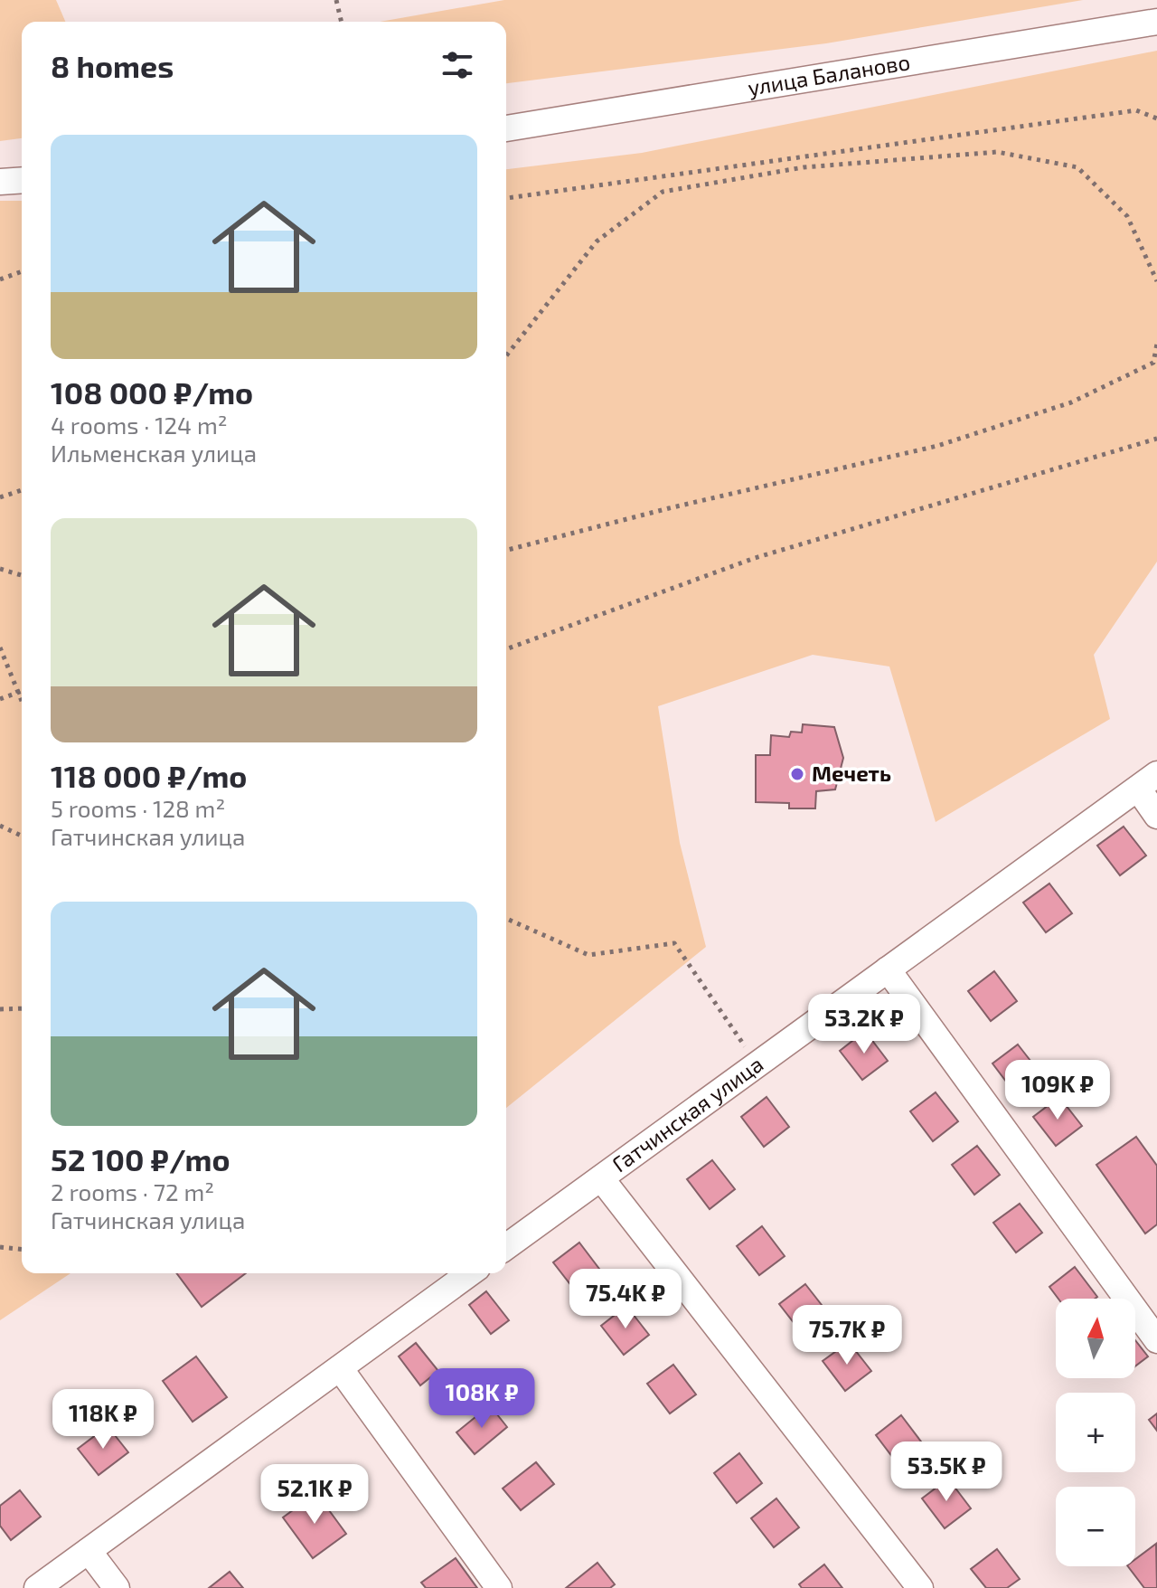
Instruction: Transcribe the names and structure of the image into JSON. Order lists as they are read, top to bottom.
{
  "streets": {
    "street": ["улица Баланово", "Гатчинская улица"]
  },
  "places": ["Мечеть"],
  "north": "top",
  "page": {
    "heading": "8 homes",
    "list": [
      {
        "name": "108 000 ₽/mo",
        "note": "4 rooms · 124 m² · Ильменская улица"
      },
      {
        "name": "118 000 ₽/mo",
        "note": "5 rooms · 128 m² · Гатчинская улица"
      },
      {
        "name": "52 100 ₽/mo",
        "note": "2 rooms · 72 m² · Гатчинская улица"
      }
    ],
    "price": [
      "53.2K ₽",
      "109K ₽",
      "75.4K ₽",
      "75.7K ₽",
      "108K ₽",
      "118K ₽",
      "53.5K ₽",
      "52.1K ₽"
    ],
    "map_buttons": ["+", "−"]
  }
}
